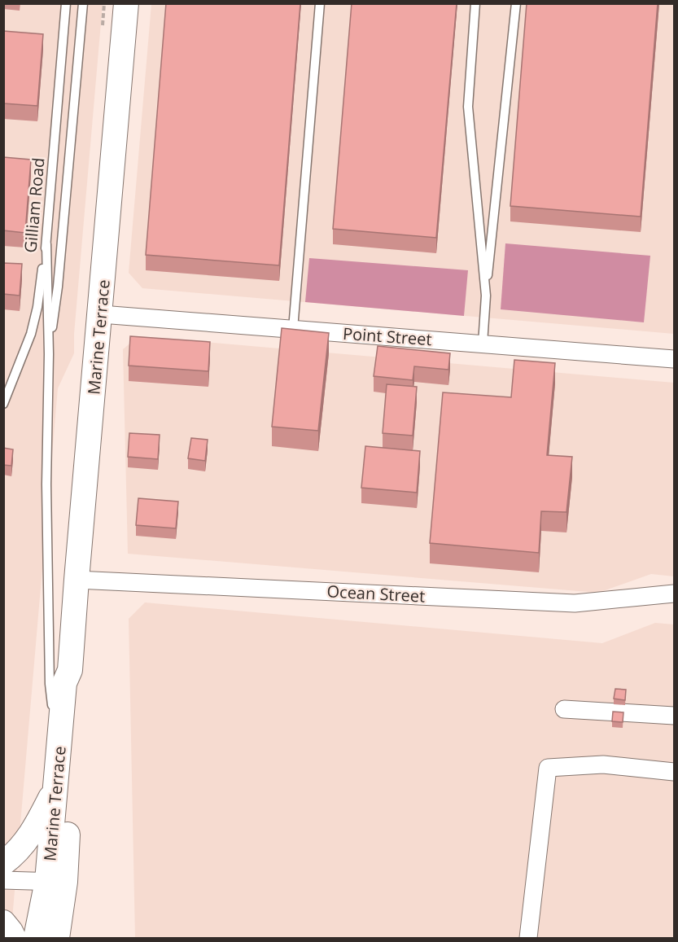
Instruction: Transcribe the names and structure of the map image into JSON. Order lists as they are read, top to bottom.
{
  "streets": {
    "main road": ["Marine Terrace"],
    "street": ["Point Street", "Ocean Street"],
    "lane": ["Gilliam Road"]
  },
  "crossings": [
    ["Point Street", "Marine Terrace"],
    ["Marine Terrace", "Ocean Street"]
  ]
}
